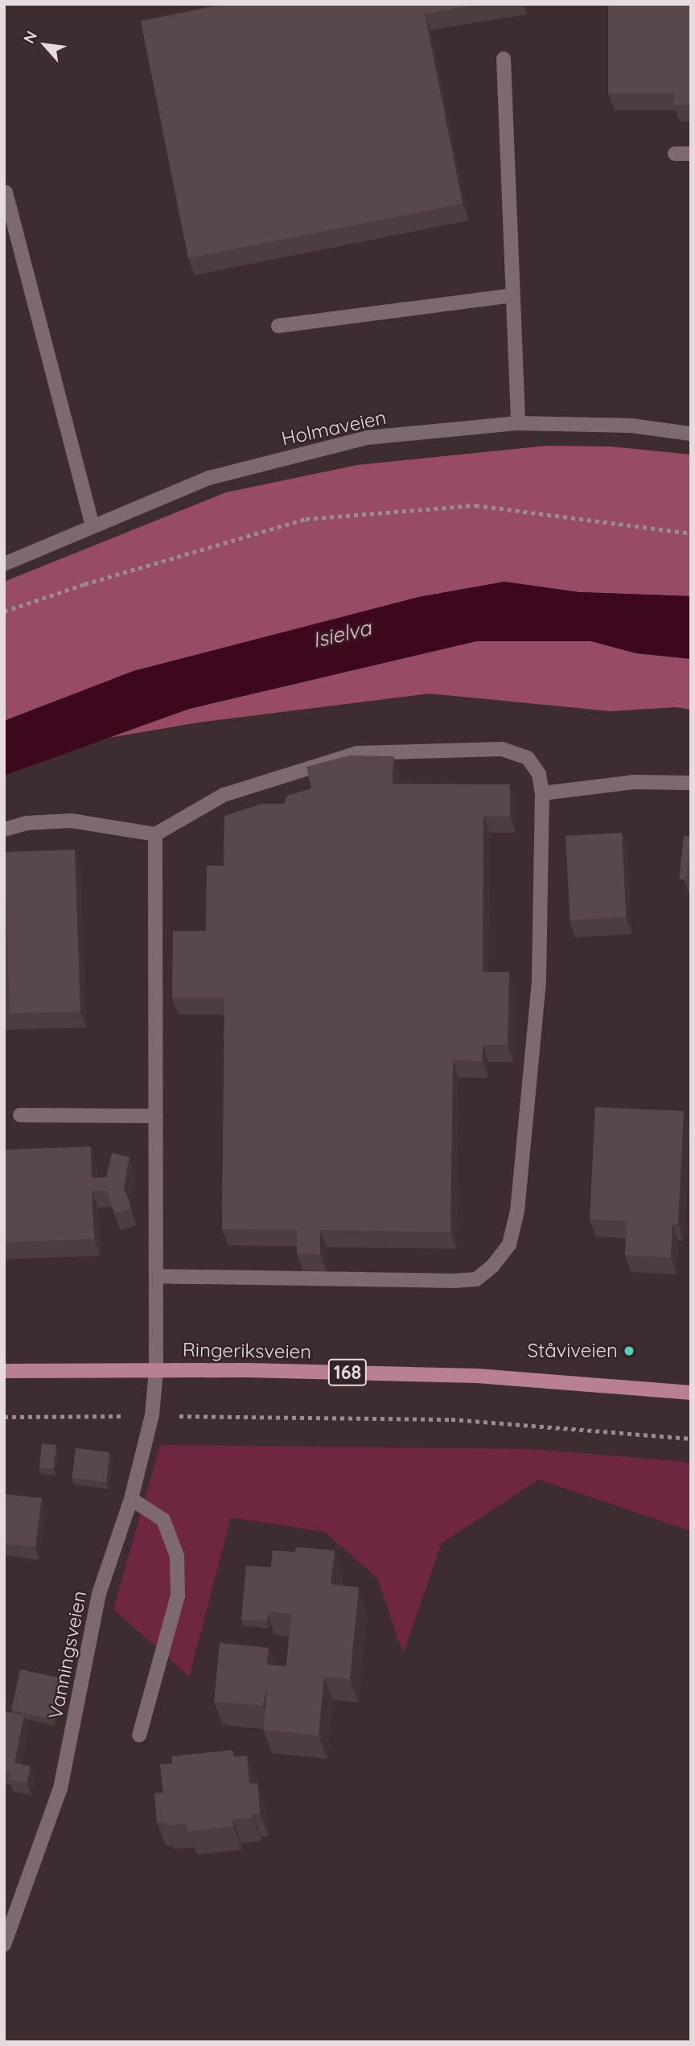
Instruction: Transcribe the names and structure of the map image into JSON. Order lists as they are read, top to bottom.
{
  "streets": {
    "main road": ["Ringeriksveien", "168"],
    "street": ["Holmaveien", "Vanningsveien"]
  },
  "crossings": [
    ["Ringeriksveien", "Vanningsveien"]
  ],
  "water": ["Isielva"],
  "places": ["Ståviveien"],
  "north": "top left"
}
